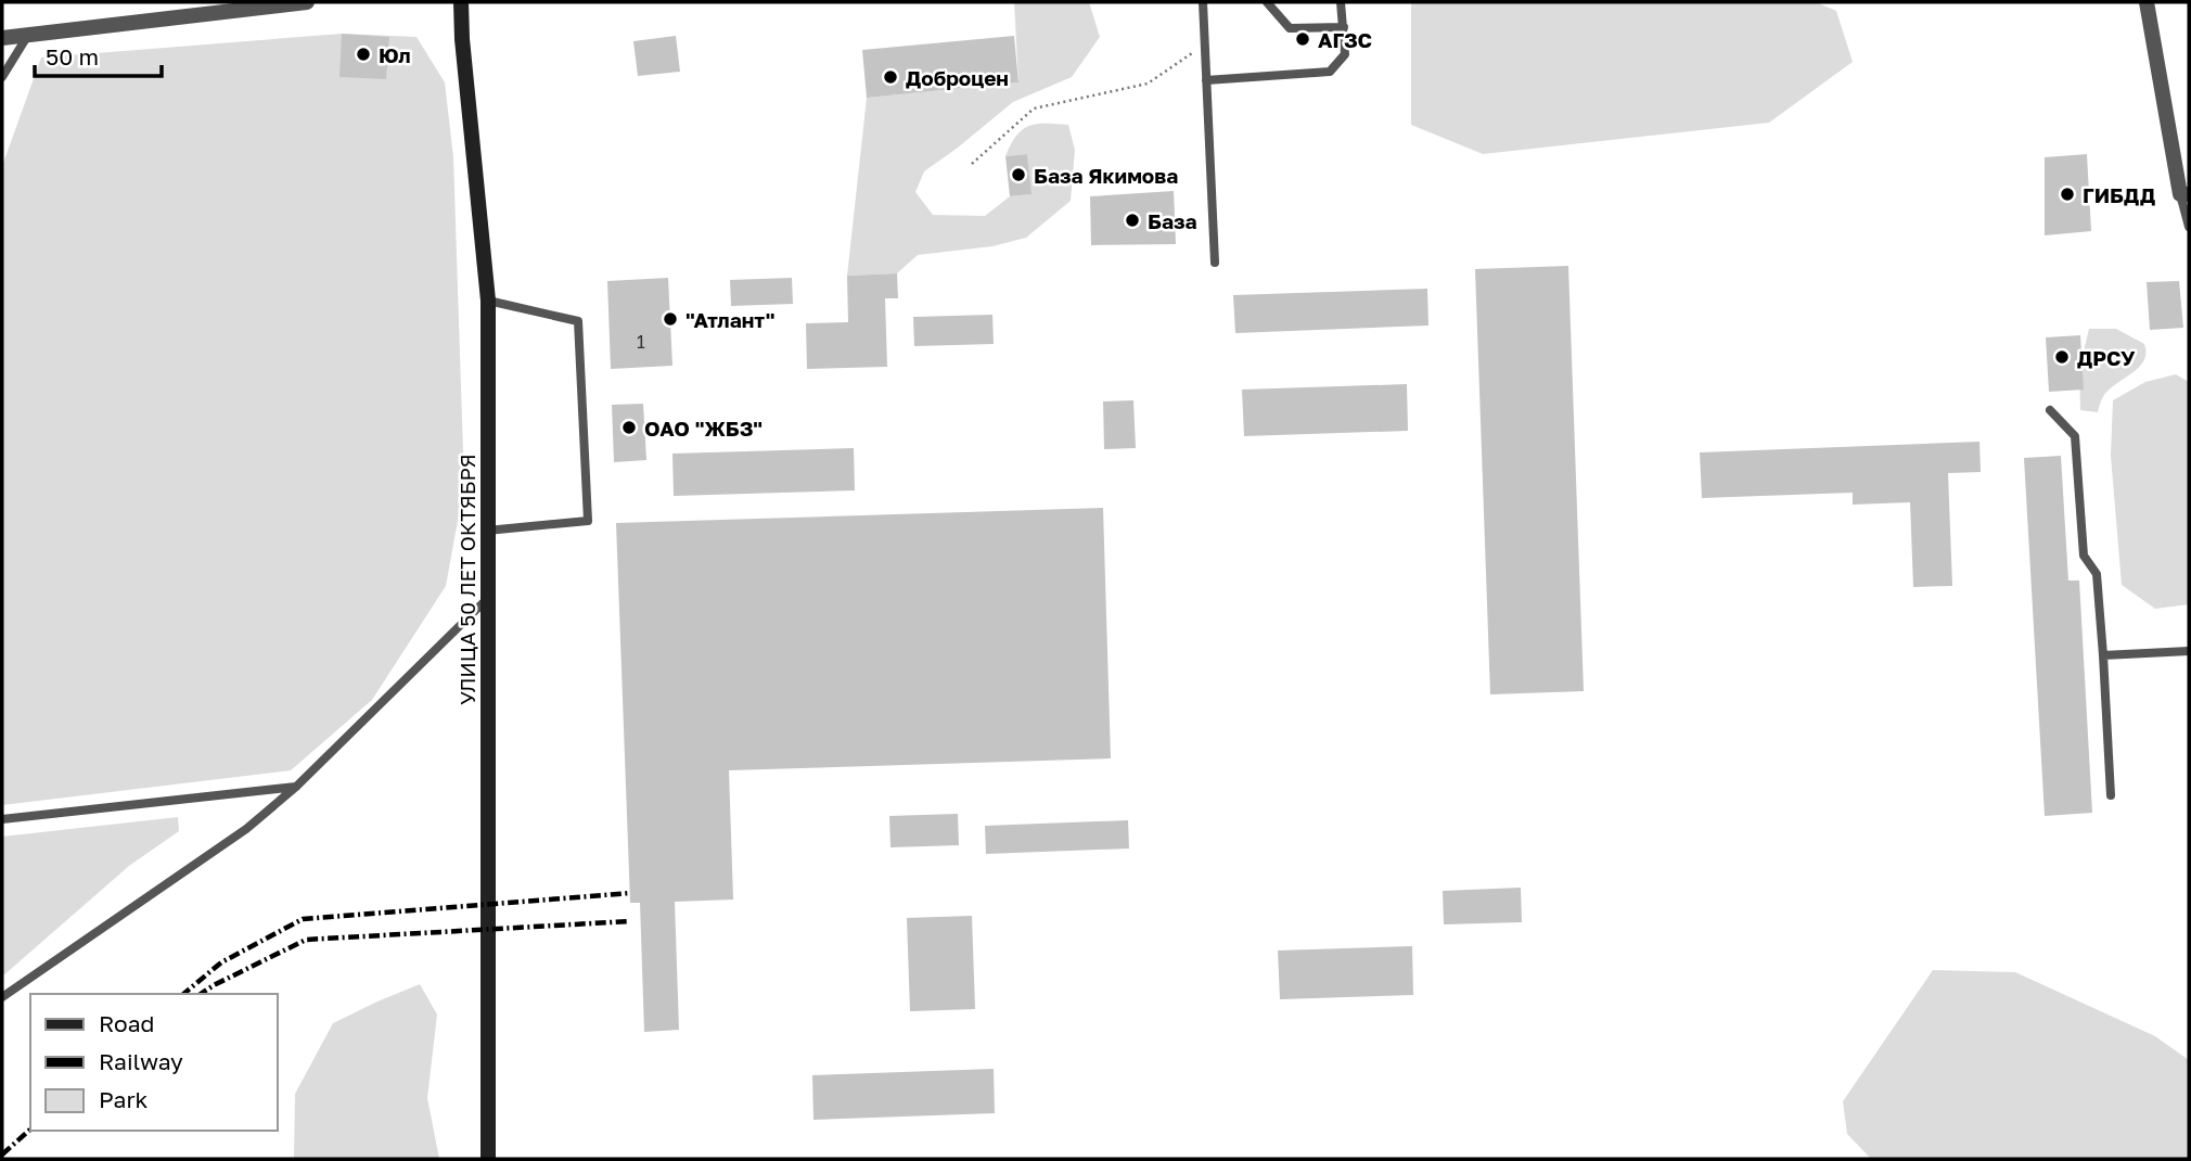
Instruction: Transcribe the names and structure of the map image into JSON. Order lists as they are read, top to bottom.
{
  "streets": {
    "main road": ["УЛИЦА 50 ЛЕТ ОКТЯБРЯ"]
  },
  "places": [
    "АГЗС",
    "Юл",
    "Доброцен",
    "База Якимова",
    "ГИБДД",
    "База",
    "\"Атлант\"",
    "ДРСУ",
    "ОАО \"ЖБЗ\""
  ],
  "house_numbers": ["1"],
  "legend": ["Road", "Railway", "Park"],
  "scale_bar": "50 m"
}
